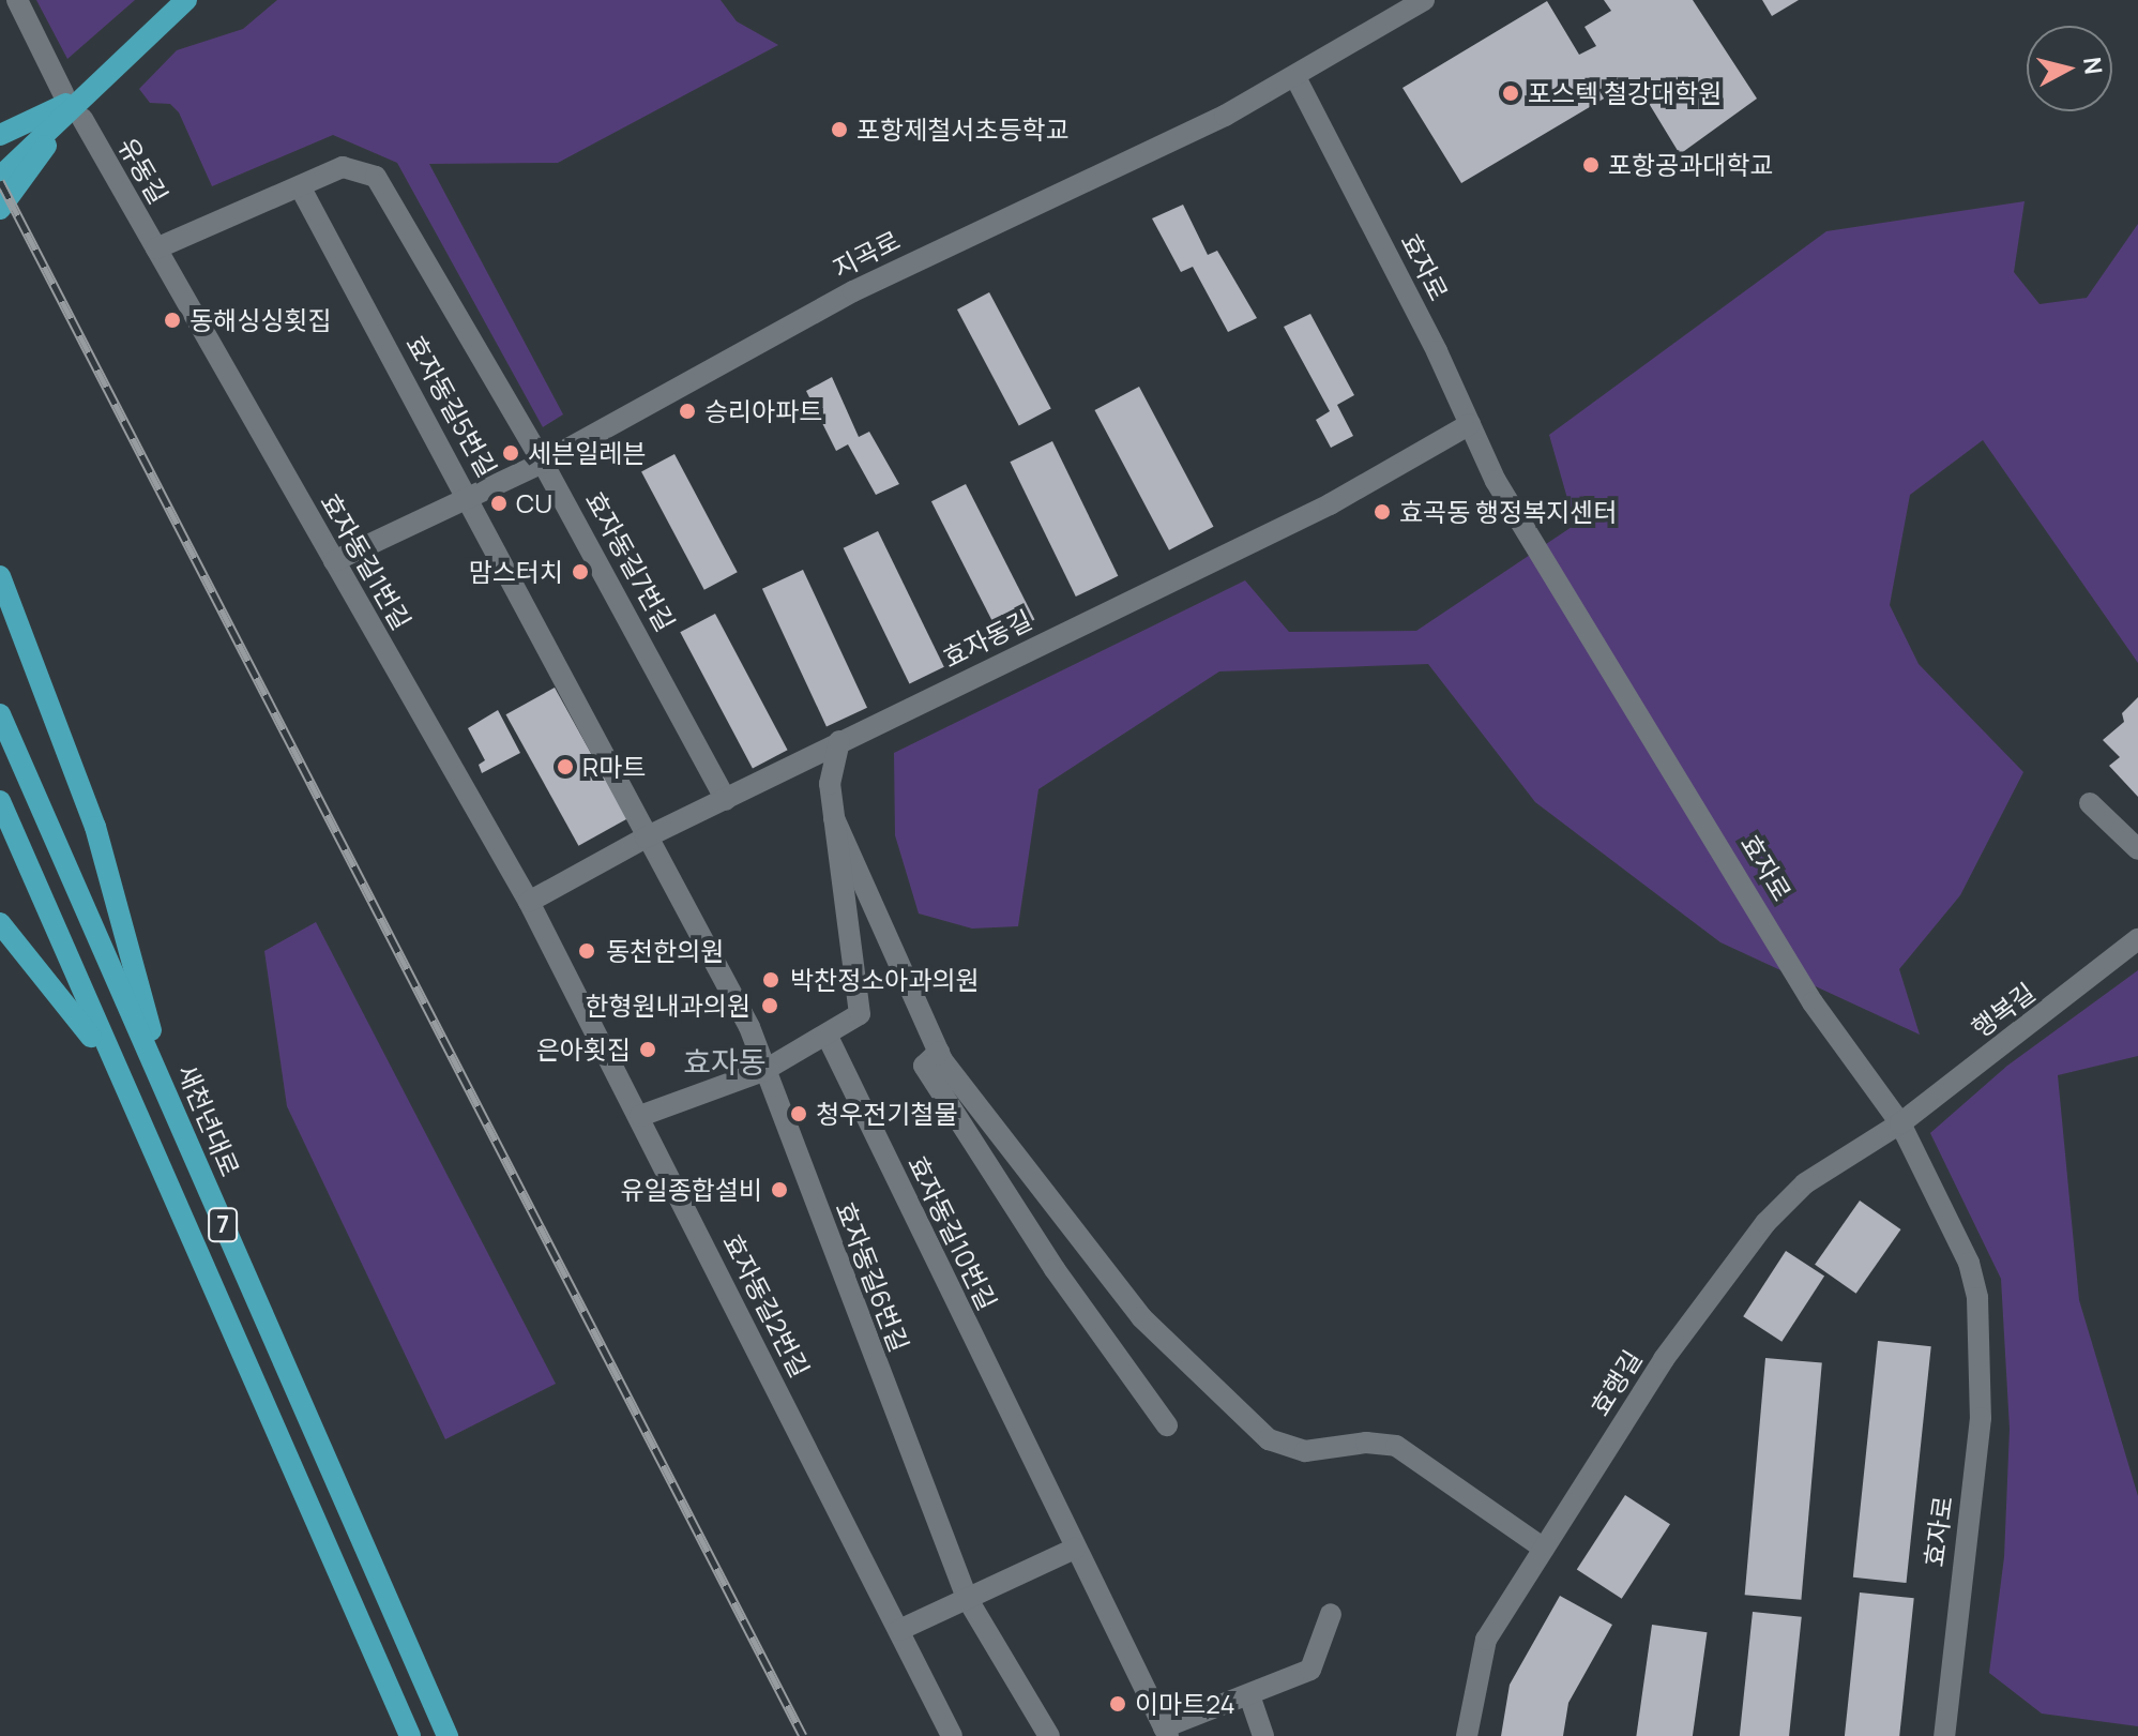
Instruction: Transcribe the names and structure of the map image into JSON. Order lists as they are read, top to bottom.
{
  "streets": {
    "main road": ["새천년대로", "7"],
    "street": [
      "유동길",
      "지곡로",
      "효자로",
      "효자동길5번길",
      "효자동길1번길",
      "효자동길7번길",
      "효자동길",
      "행복길",
      "효자동길10번길",
      "효자동길6번길",
      "효자동길2번길",
      "효행길"
    ]
  },
  "crossings": [
    ["유동길", "효자동길1번길"],
    ["지곡로", "효자로"],
    ["지곡로", "효자동길5번길"],
    ["지곡로", "효자동길1번길"],
    ["지곡로", "효자동길7번길"],
    ["효자로", "효자동길"],
    ["효자로", "행복길"],
    ["효자로", "효행길"],
    ["효자동길5번길", "효자동길7번길"],
    ["효자동길5번길", "효자동길"],
    ["효자동길5번길", "효자동길6번길"],
    ["효자동길1번길", "효자동길"],
    ["효자동길1번길", "효자동길2번길"],
    ["효자동길7번길", "효자동길"],
    ["효자동길", "효자동길6번길"],
    ["효자동길", "효자동길2번길"],
    ["행복길", "효행길"]
  ],
  "districts": ["효자동"],
  "places": [
    "포스텍 철강대학원",
    "포항제철서초등학교",
    "포항공과대학교",
    "동해싱싱횟집",
    "승리아파트",
    "세븐일레븐",
    "CU",
    "효곡동 행정복지센터",
    "맘스터치",
    "R마트",
    "동천한의원",
    "박찬정소아과의원",
    "한형원내과의원",
    "은아횟집",
    "청우전기철물",
    "유일종합설비",
    "이마트24"
  ],
  "north": "right"
}
